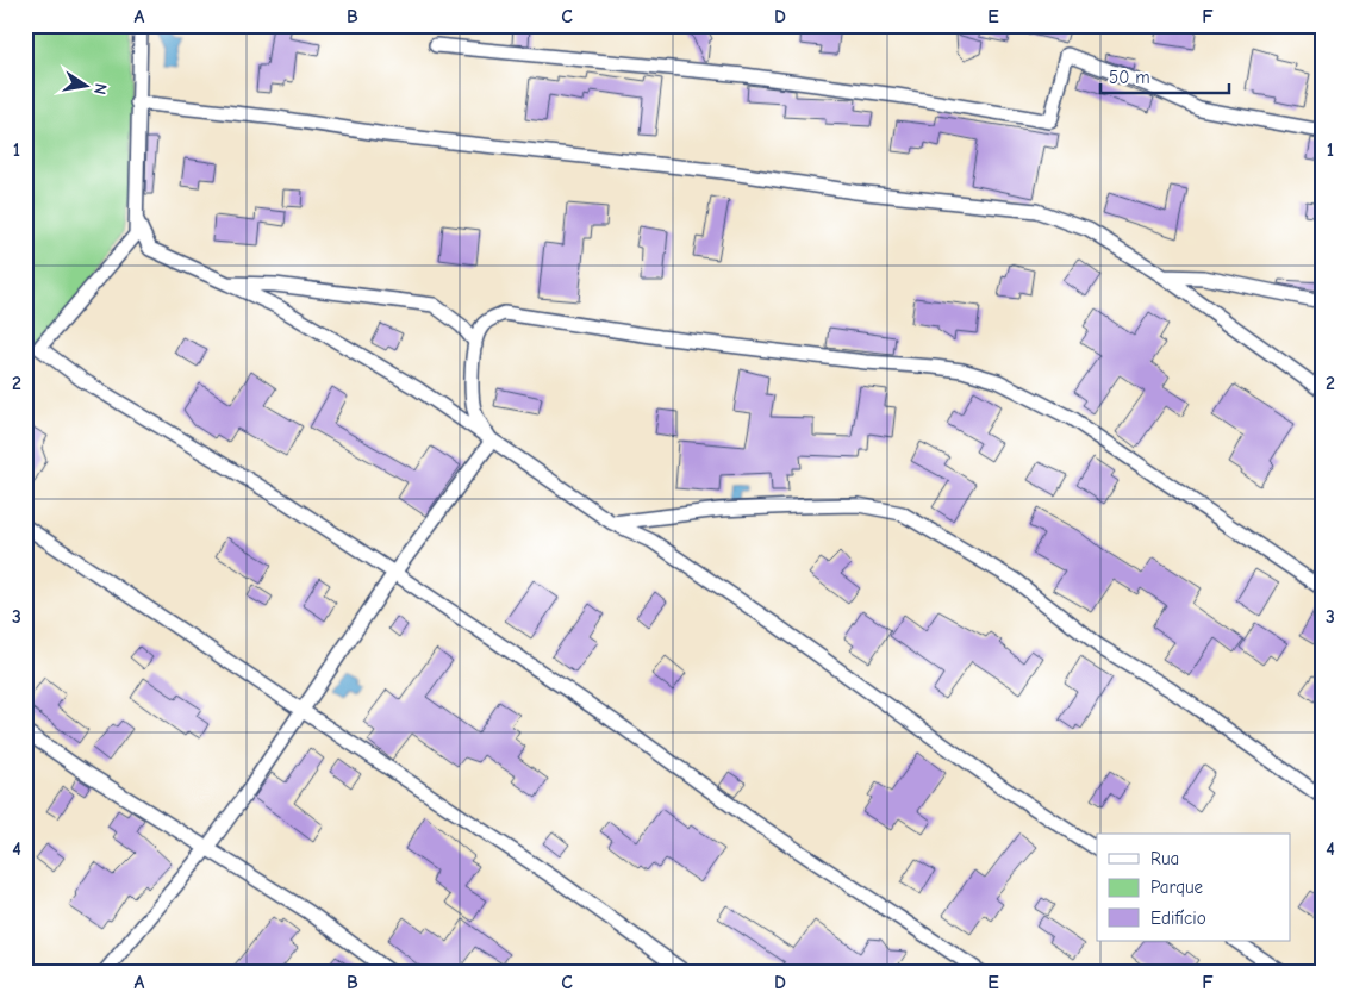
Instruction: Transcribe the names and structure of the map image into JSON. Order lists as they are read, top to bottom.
{
  "legend": ["Rua", "Parque", "Edifício"],
  "scale_bar": "50 m",
  "north": "right",
  "grid": {
    "columns": [
      "A",
      "B",
      "C",
      "D",
      "E",
      "F"
    ],
    "rows": [
      "1",
      "2",
      "3",
      "4"
    ]
  }
}
